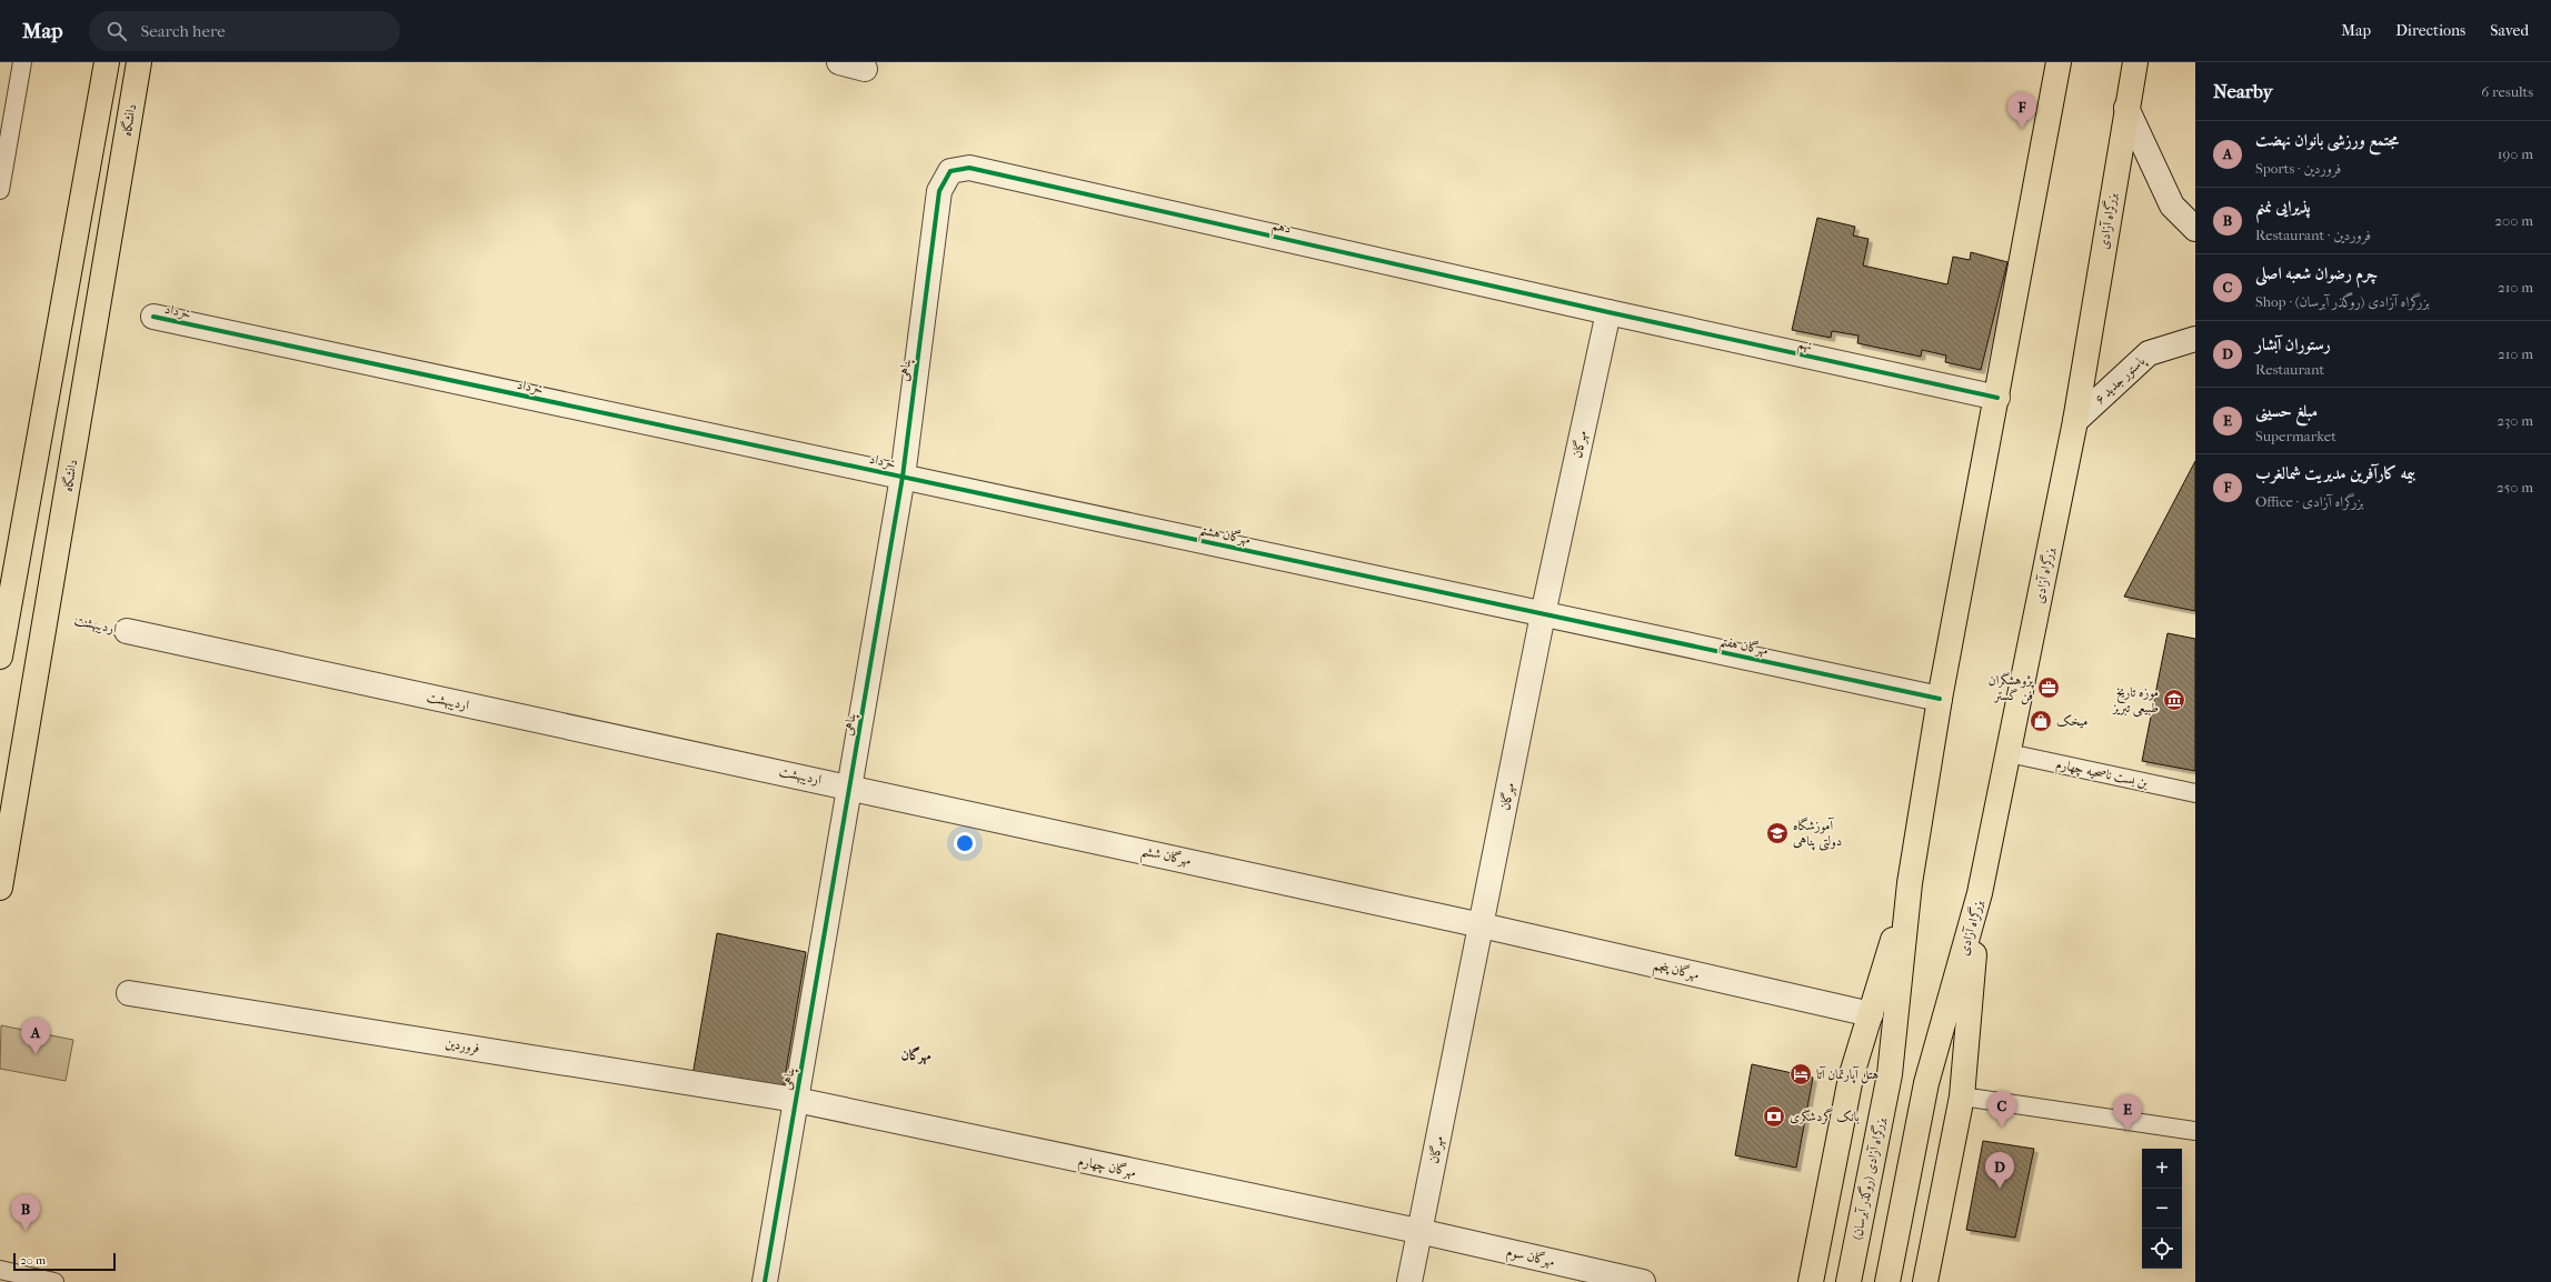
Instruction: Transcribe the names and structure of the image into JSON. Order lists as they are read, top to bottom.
{
  "streets": {
    "main road": ["دانشگاه", "بزرگراه آزادی", "بزرگراه آزادی (روگذر آبرسان)"],
    "street": [
      "دهم",
      "خرداد",
      "نهم",
      "پناهی",
      "پاستور جدید ۶",
      "مهرگان",
      "مهرگان هشتم",
      "اردیبهشت",
      "مهرگان هفتم",
      "مهرگان ششم",
      "مهرگان پنجم",
      "فروردین",
      "مهرگان چهارم",
      "مهرگان سوم"
    ],
    "lane": ["بن بست ناصحیه چهارم"]
  },
  "crossings": [
    ["دانشگاه", "اردیبهشت"],
    ["بزرگراه آزادی", "پاستور جدید ۶"],
    ["بزرگراه آزادی", "بن بست ناصحیه چهارم"],
    ["دهم", "نهم"],
    ["دهم", "پناهی"],
    ["دهم", "مهرگان"],
    ["خرداد", "پناهی"],
    ["خرداد", "مهرگان هشتم"],
    ["نهم", "مهرگان"],
    ["پناهی", "مهرگان هشتم"],
    ["پناهی", "اردیبهشت"],
    ["پناهی", "مهرگان ششم"],
    ["پناهی", "فروردین"],
    ["پناهی", "مهرگان چهارم"],
    ["مهرگان", "مهرگان هشتم"],
    ["مهرگان", "مهرگان هفتم"],
    ["مهرگان", "مهرگان ششم"],
    ["مهرگان", "مهرگان پنجم"],
    ["مهرگان", "مهرگان چهارم"],
    ["مهرگان", "مهرگان سوم"],
    ["مهرگان هشتم", "مهرگان هفتم"],
    ["اردیبهشت", "مهرگان ششم"],
    ["مهرگان ششم", "مهرگان پنجم"],
    ["فروردین", "مهرگان چهارم"],
    ["مهرگان چهارم", "مهرگان سوم"]
  ],
  "districts": ["مهرگان"],
  "places": {
    "office": ["پژوهشگران فن گستر"],
    "museum": ["موزه تاریخ طبیعی تبریز"],
    "shop": ["میخک"],
    "school or university": ["آموزشگاه دولتی پناهی"],
    "hotel": ["هتل آپارتمان آتا"],
    "bank": ["بانک گردشگری"]
  },
  "scale_bar": "20 m",
  "page": {
    "header": "Map",
    "search": "Search here",
    "nav": ["Map", "Directions", "Saved"],
    "heading": ["Nearby", "6 results"],
    "pins": [
      "F",
      "A",
      "C",
      "E",
      "D",
      "B"
    ],
    "list": [
      {
        "mark": "A",
        "name": "مجتمع ورزشی بانوان نهضت",
        "note": "Sports · فروردین",
        "value": "190 m"
      },
      {
        "mark": "B",
        "name": "پذیرایی نمنم",
        "note": "Restaurant · فروردین",
        "value": "200 m"
      },
      {
        "mark": "C",
        "name": "چرم رضوان شعبه اصلی",
        "note": "Shop · بزرگراه آزادی (روگذر آبرسان)",
        "value": "210 m"
      },
      {
        "mark": "D",
        "name": "رستوران آبشار",
        "note": "Restaurant",
        "value": "210 m"
      },
      {
        "mark": "E",
        "name": "مبلغ حسینی",
        "note": "Supermarket",
        "value": "230 m"
      },
      {
        "mark": "F",
        "name": "بیمه کارآفرین مدیریت شمالغرب",
        "note": "Office · بزرگراه آزادی",
        "value": "250 m"
      }
    ],
    "map_buttons": ["+", "−"],
    "scale": "20 m"
  }
}
